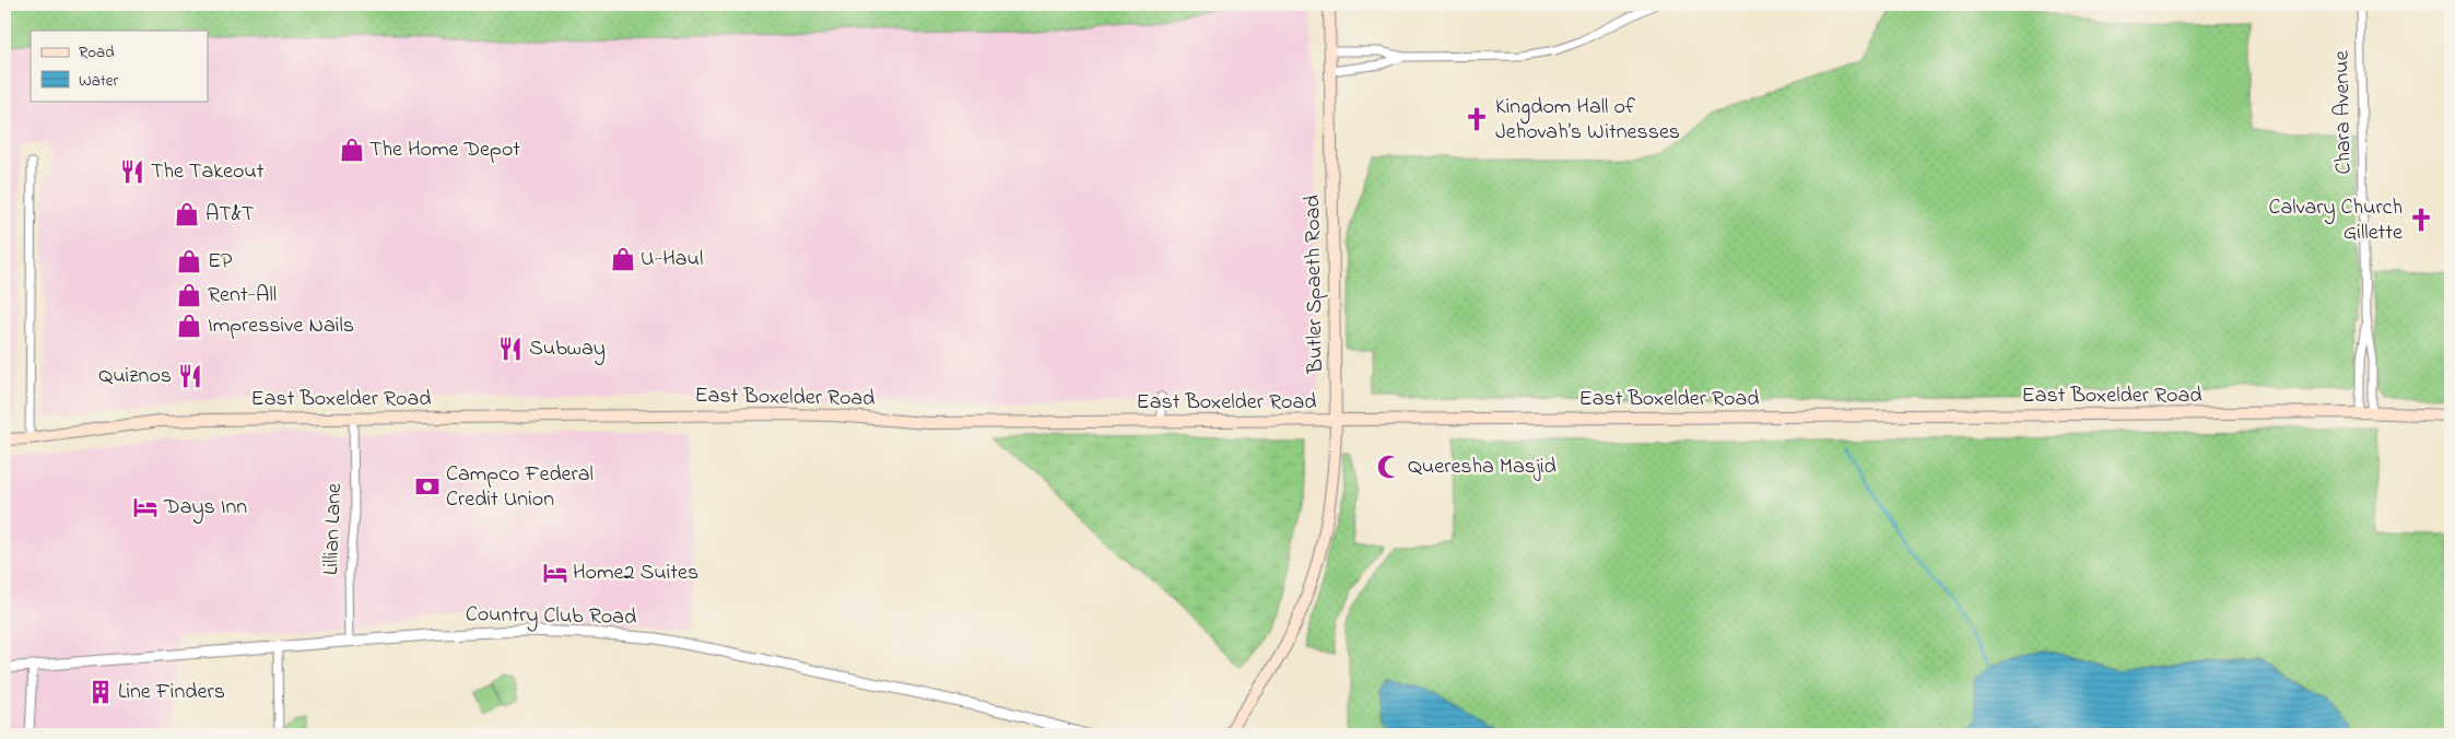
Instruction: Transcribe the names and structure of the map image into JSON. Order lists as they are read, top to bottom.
{
  "streets": {
    "main road": ["Butler Spaeth Road", "East Boxelder Road"],
    "street": ["Chara Avenue", "Lillian Lane", "Country Club Road"]
  },
  "crossings": [
    ["Chara Avenue", "East Boxelder Road"],
    ["Butler Spaeth Road", "East Boxelder Road"],
    ["East Boxelder Road", "Lillian Lane"],
    ["Lillian Lane", "Country Club Road"]
  ],
  "places": {
    "church": ["Kingdom Hall of Jehovah’s Witnesses", "Calvary Church Gillette"],
    "shop": [
      "The Home Depot",
      "AT&T",
      "U-Haul",
      "EP",
      "Rent-All",
      "Impressive Nails"
    ],
    "restaurant": ["The Takeout", "Subway", "Quiznos"],
    "mosque": ["Queresha Masjid"],
    "bank": ["Campco Federal Credit Union"],
    "hotel": ["Days Inn", "Home2 Suites"],
    "building": ["Line Finders"]
  },
  "legend": ["Road", "Water"]
}
